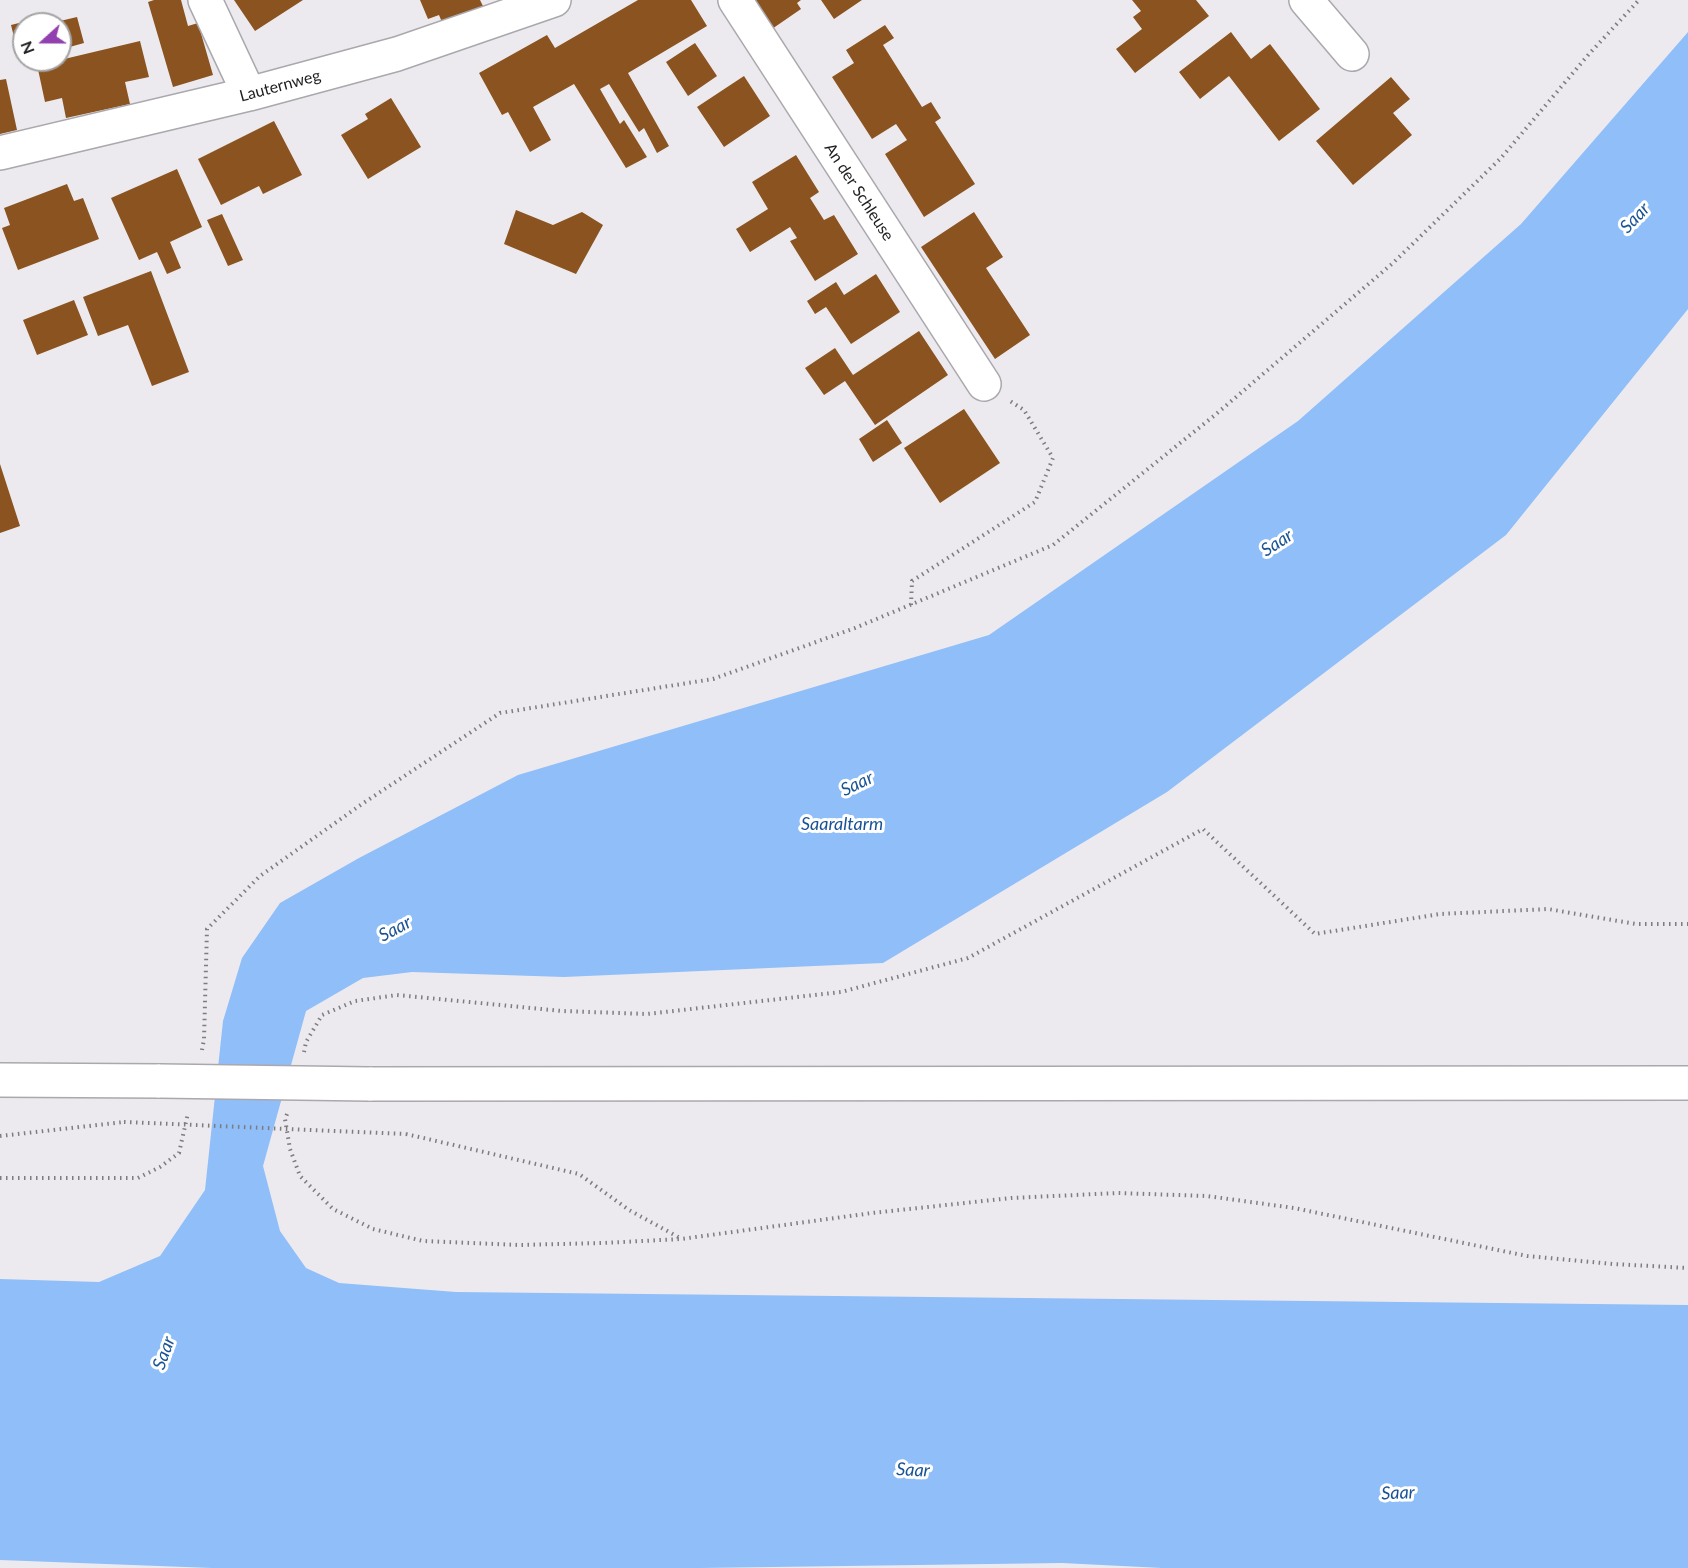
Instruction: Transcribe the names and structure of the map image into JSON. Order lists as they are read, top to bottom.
{
  "streets": {
    "main road": ["Lauternweg", "An der Schleuse"]
  },
  "water": ["Saar", "Saaraltarm"],
  "north": "left"
}
